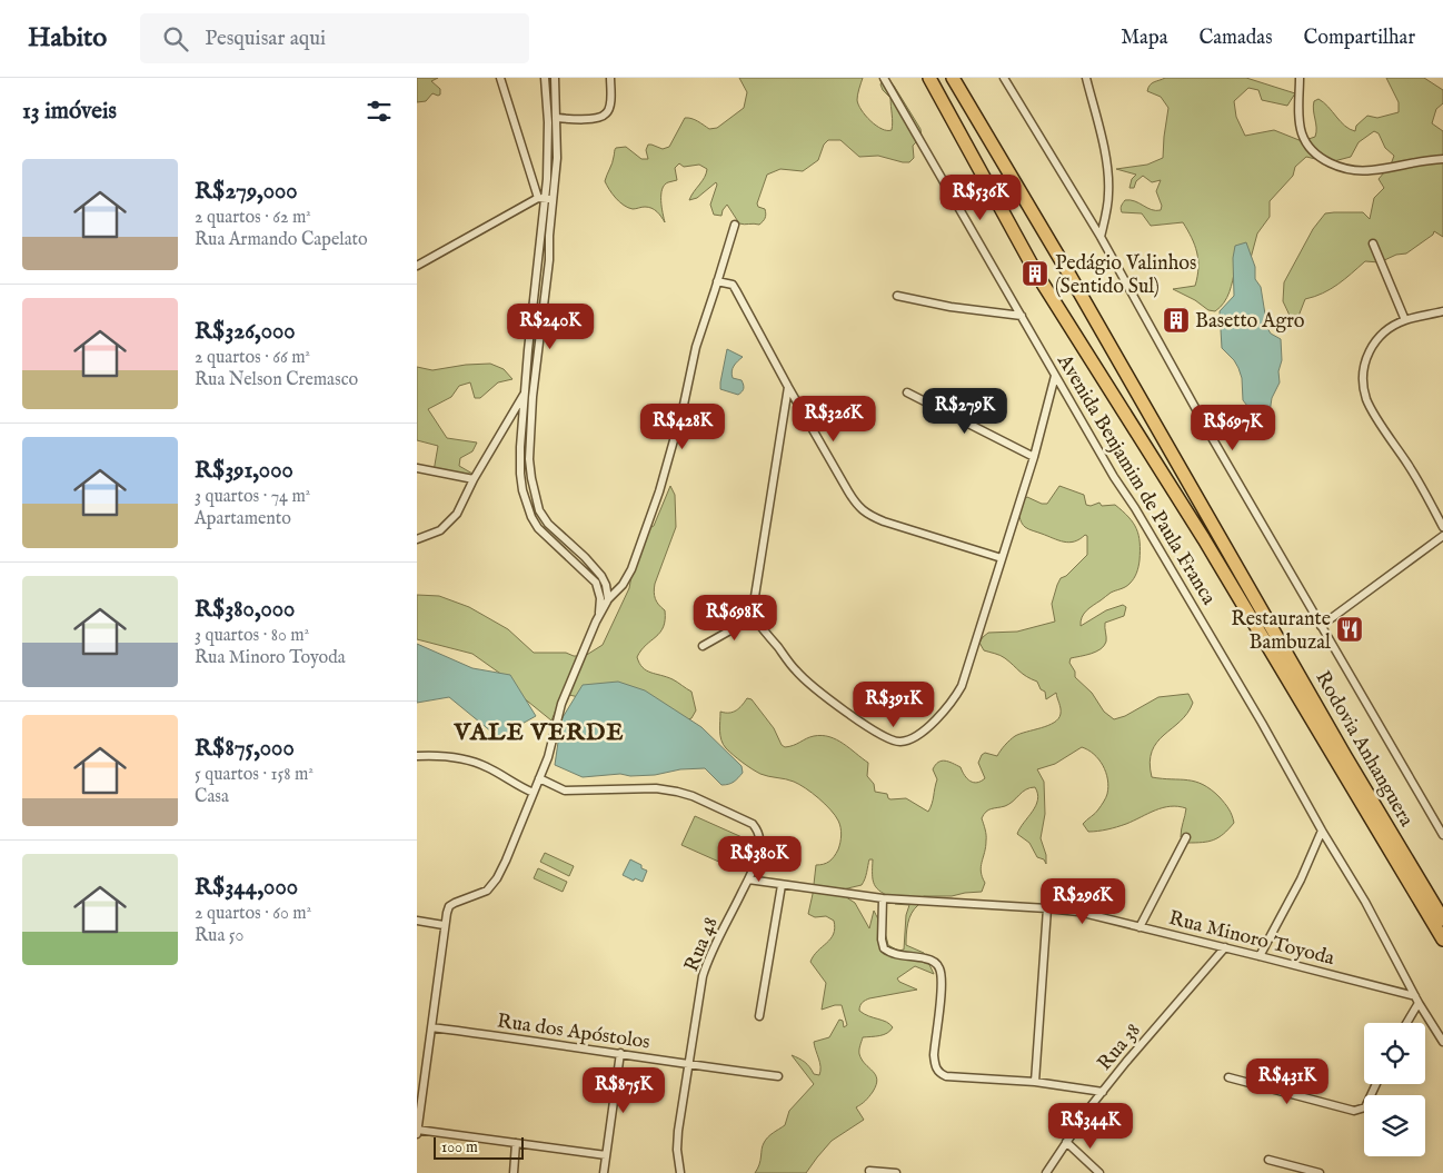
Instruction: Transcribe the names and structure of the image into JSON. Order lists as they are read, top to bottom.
{
  "streets": {
    "highway": ["Rodovia Anhanguera"],
    "street": [
      "Avenida Benjamim de Paula Franca",
      "Rua Minoro Toyoda",
      "Rua 48",
      "Rua dos Apóstolos",
      "Rua 38"
    ]
  },
  "crossings": [
    ["Avenida Benjamim de Paula Franca", "Rua Minoro Toyoda"],
    ["Rua Minoro Toyoda", "Rua 48"],
    ["Rua Minoro Toyoda", "Rua 38"],
    ["Rua 48", "Rua dos Apóstolos"]
  ],
  "districts": ["VALE VERDE"],
  "places": {
    "building": ["Pedágio Valinhos (Sentido Sul)", "Basetto Agro"],
    "restaurant": ["Restaurante Bambuzal"]
  },
  "scale_bar": "100 m",
  "page": {
    "header": "Habito",
    "search": "Pesquisar aqui",
    "nav": ["Mapa", "Camadas", "Compartilhar"],
    "heading": "13 imóveis",
    "list": [
      {
        "name": "R$279,000",
        "note": "2 quartos · 62 m² · Rua Armando Capelato"
      },
      {
        "name": "R$326,000",
        "note": "2 quartos · 66 m² · Rua Nelson Cremasco"
      },
      {
        "name": "R$391,000",
        "note": "3 quartos · 74 m² · Apartamento"
      },
      {
        "name": "R$380,000",
        "note": "3 quartos · 80 m² · Rua Minoro Toyoda"
      },
      {
        "name": "R$875,000",
        "note": "5 quartos · 158 m² · Casa"
      },
      {
        "name": "R$344,000",
        "note": "2 quartos · 60 m² · Rua 50"
      }
    ],
    "price": [
      "R$536K",
      "R$240K",
      "R$279K",
      "R$326K",
      "R$428K",
      "R$697K",
      "R$698K",
      "R$391K",
      "R$380K",
      "R$296K",
      "R$431K",
      "R$875K",
      "R$344K"
    ],
    "scale": "100 m"
  }
}
